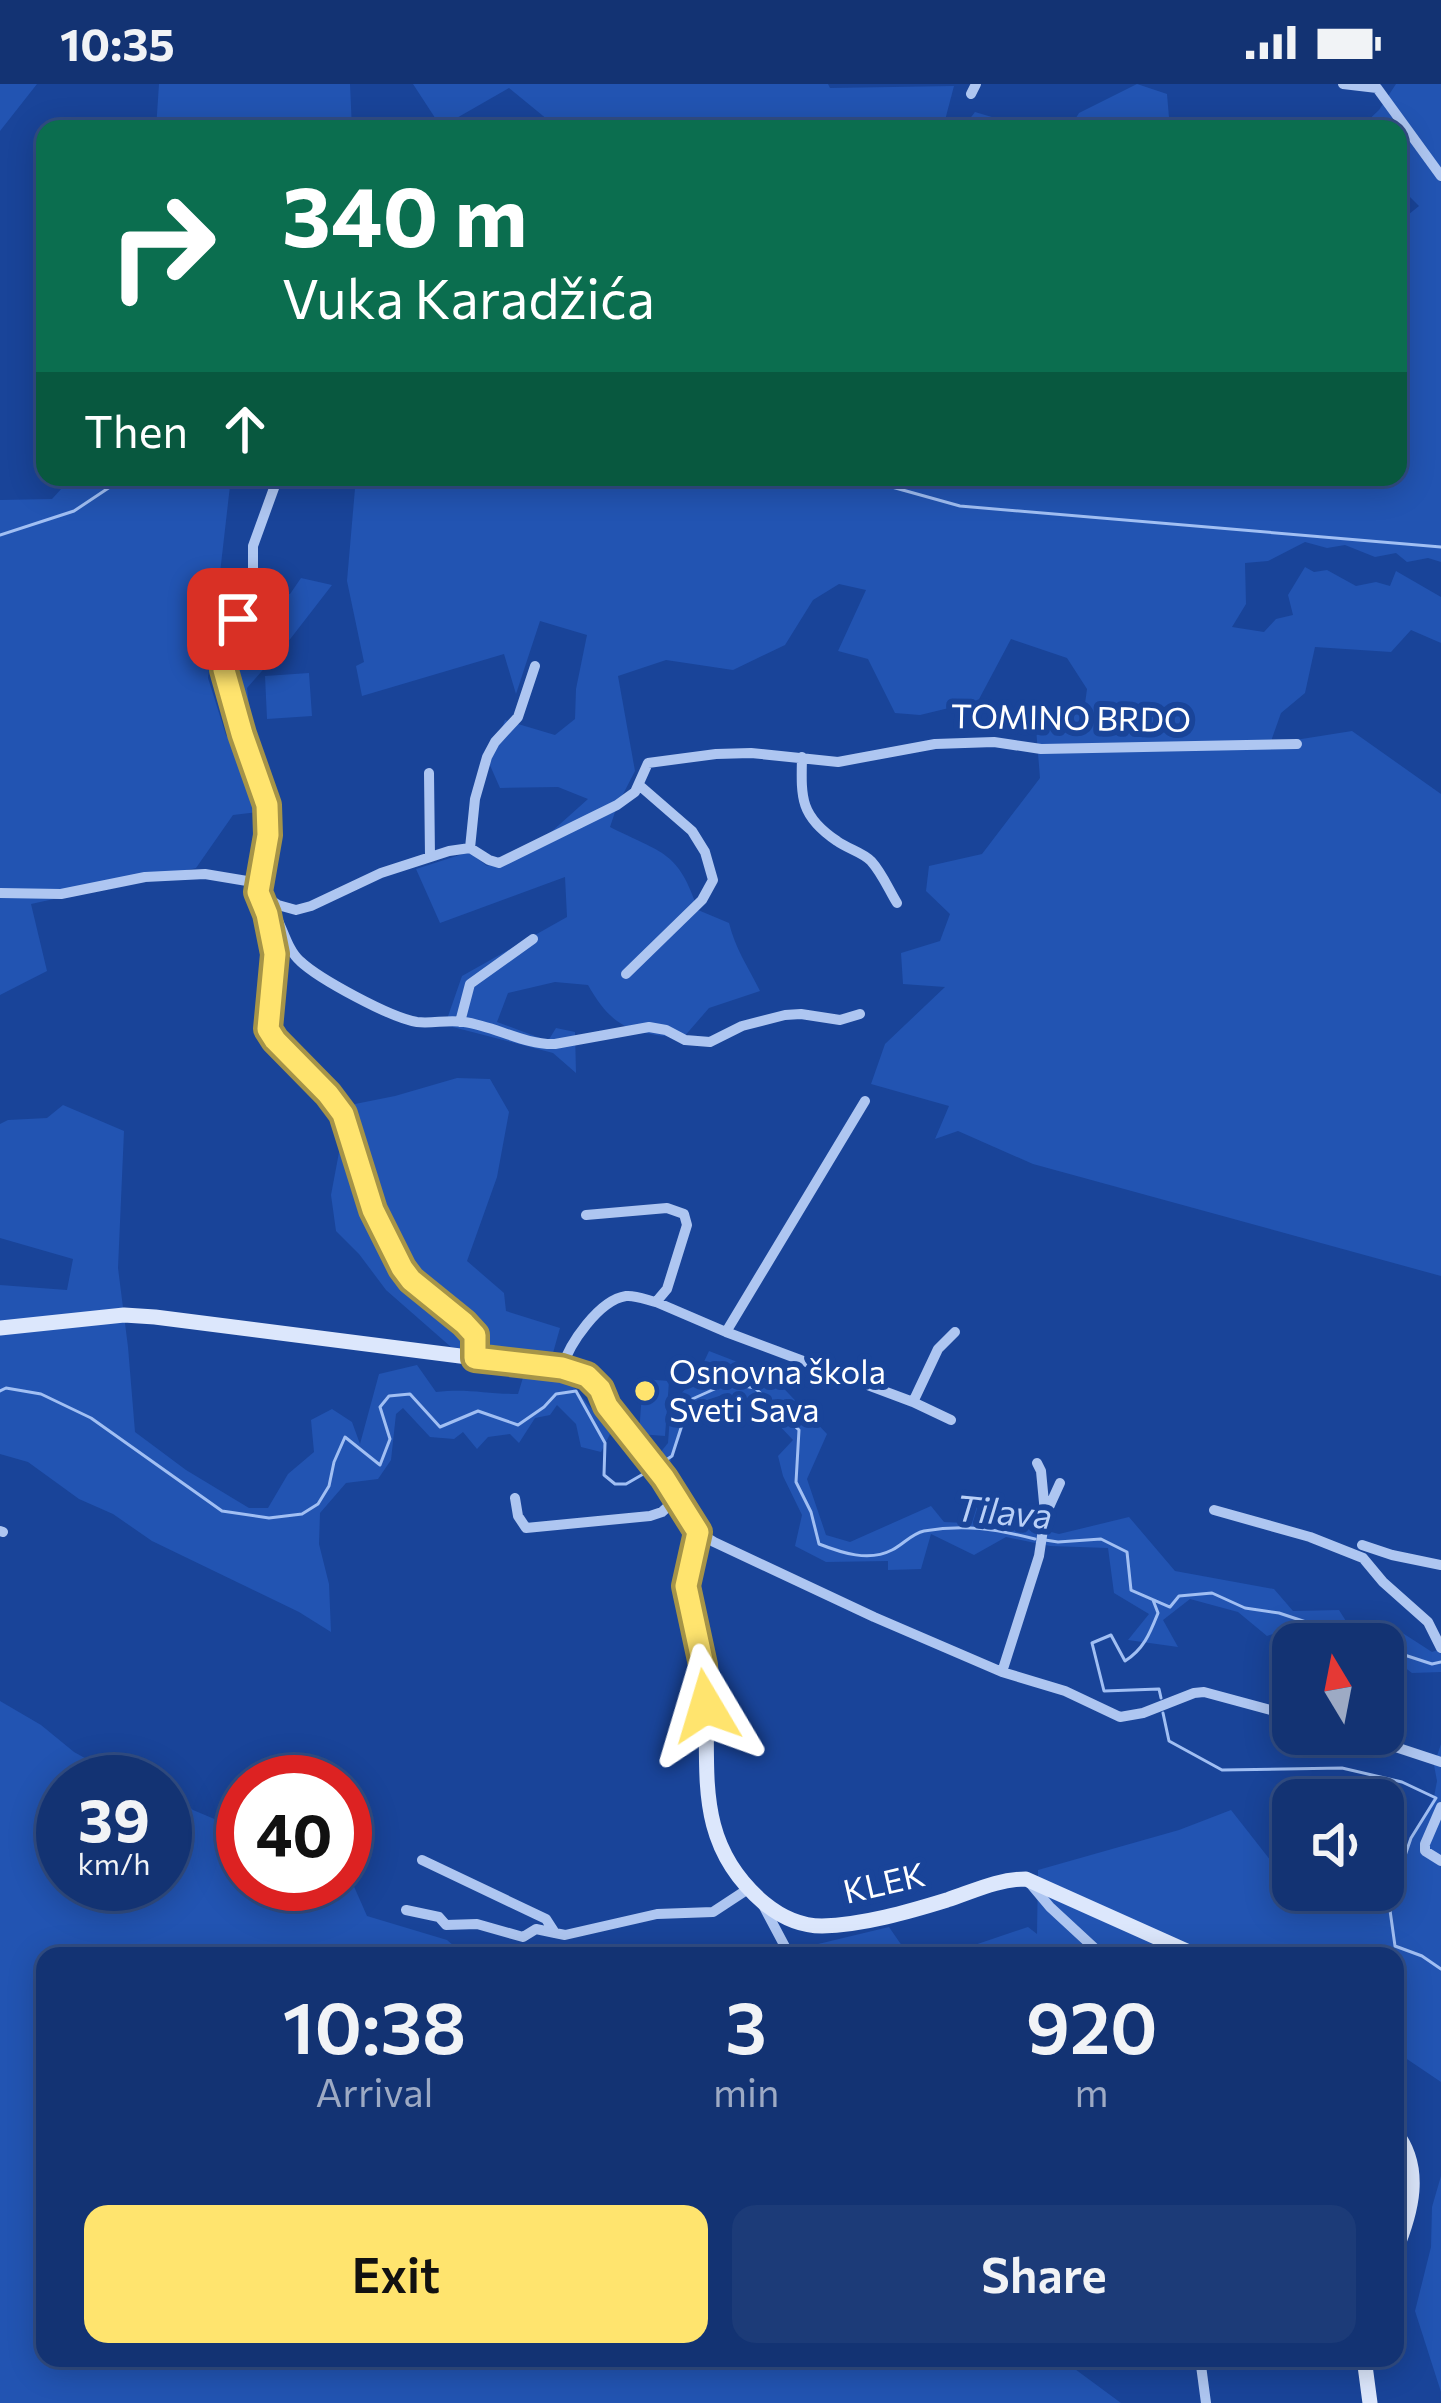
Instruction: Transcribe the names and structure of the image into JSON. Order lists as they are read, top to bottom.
{
  "streets": {
    "street": ["TOMINO BRDO", "KLEK"]
  },
  "water": ["Tilava"],
  "places": ["Osnovna škola Sveti Sava"],
  "north": "top",
  "page": {
    "status": "10:35",
    "turn": ["340 m", "Vuka Karadžića"],
    "then": "Then",
    "speed": "39 km/h",
    "limit": "40",
    "eta": [
      "10:38",
      "Arrival",
      "3",
      "min",
      "920",
      "m"
    ],
    "buttons": ["Exit", "Share"]
  }
}
